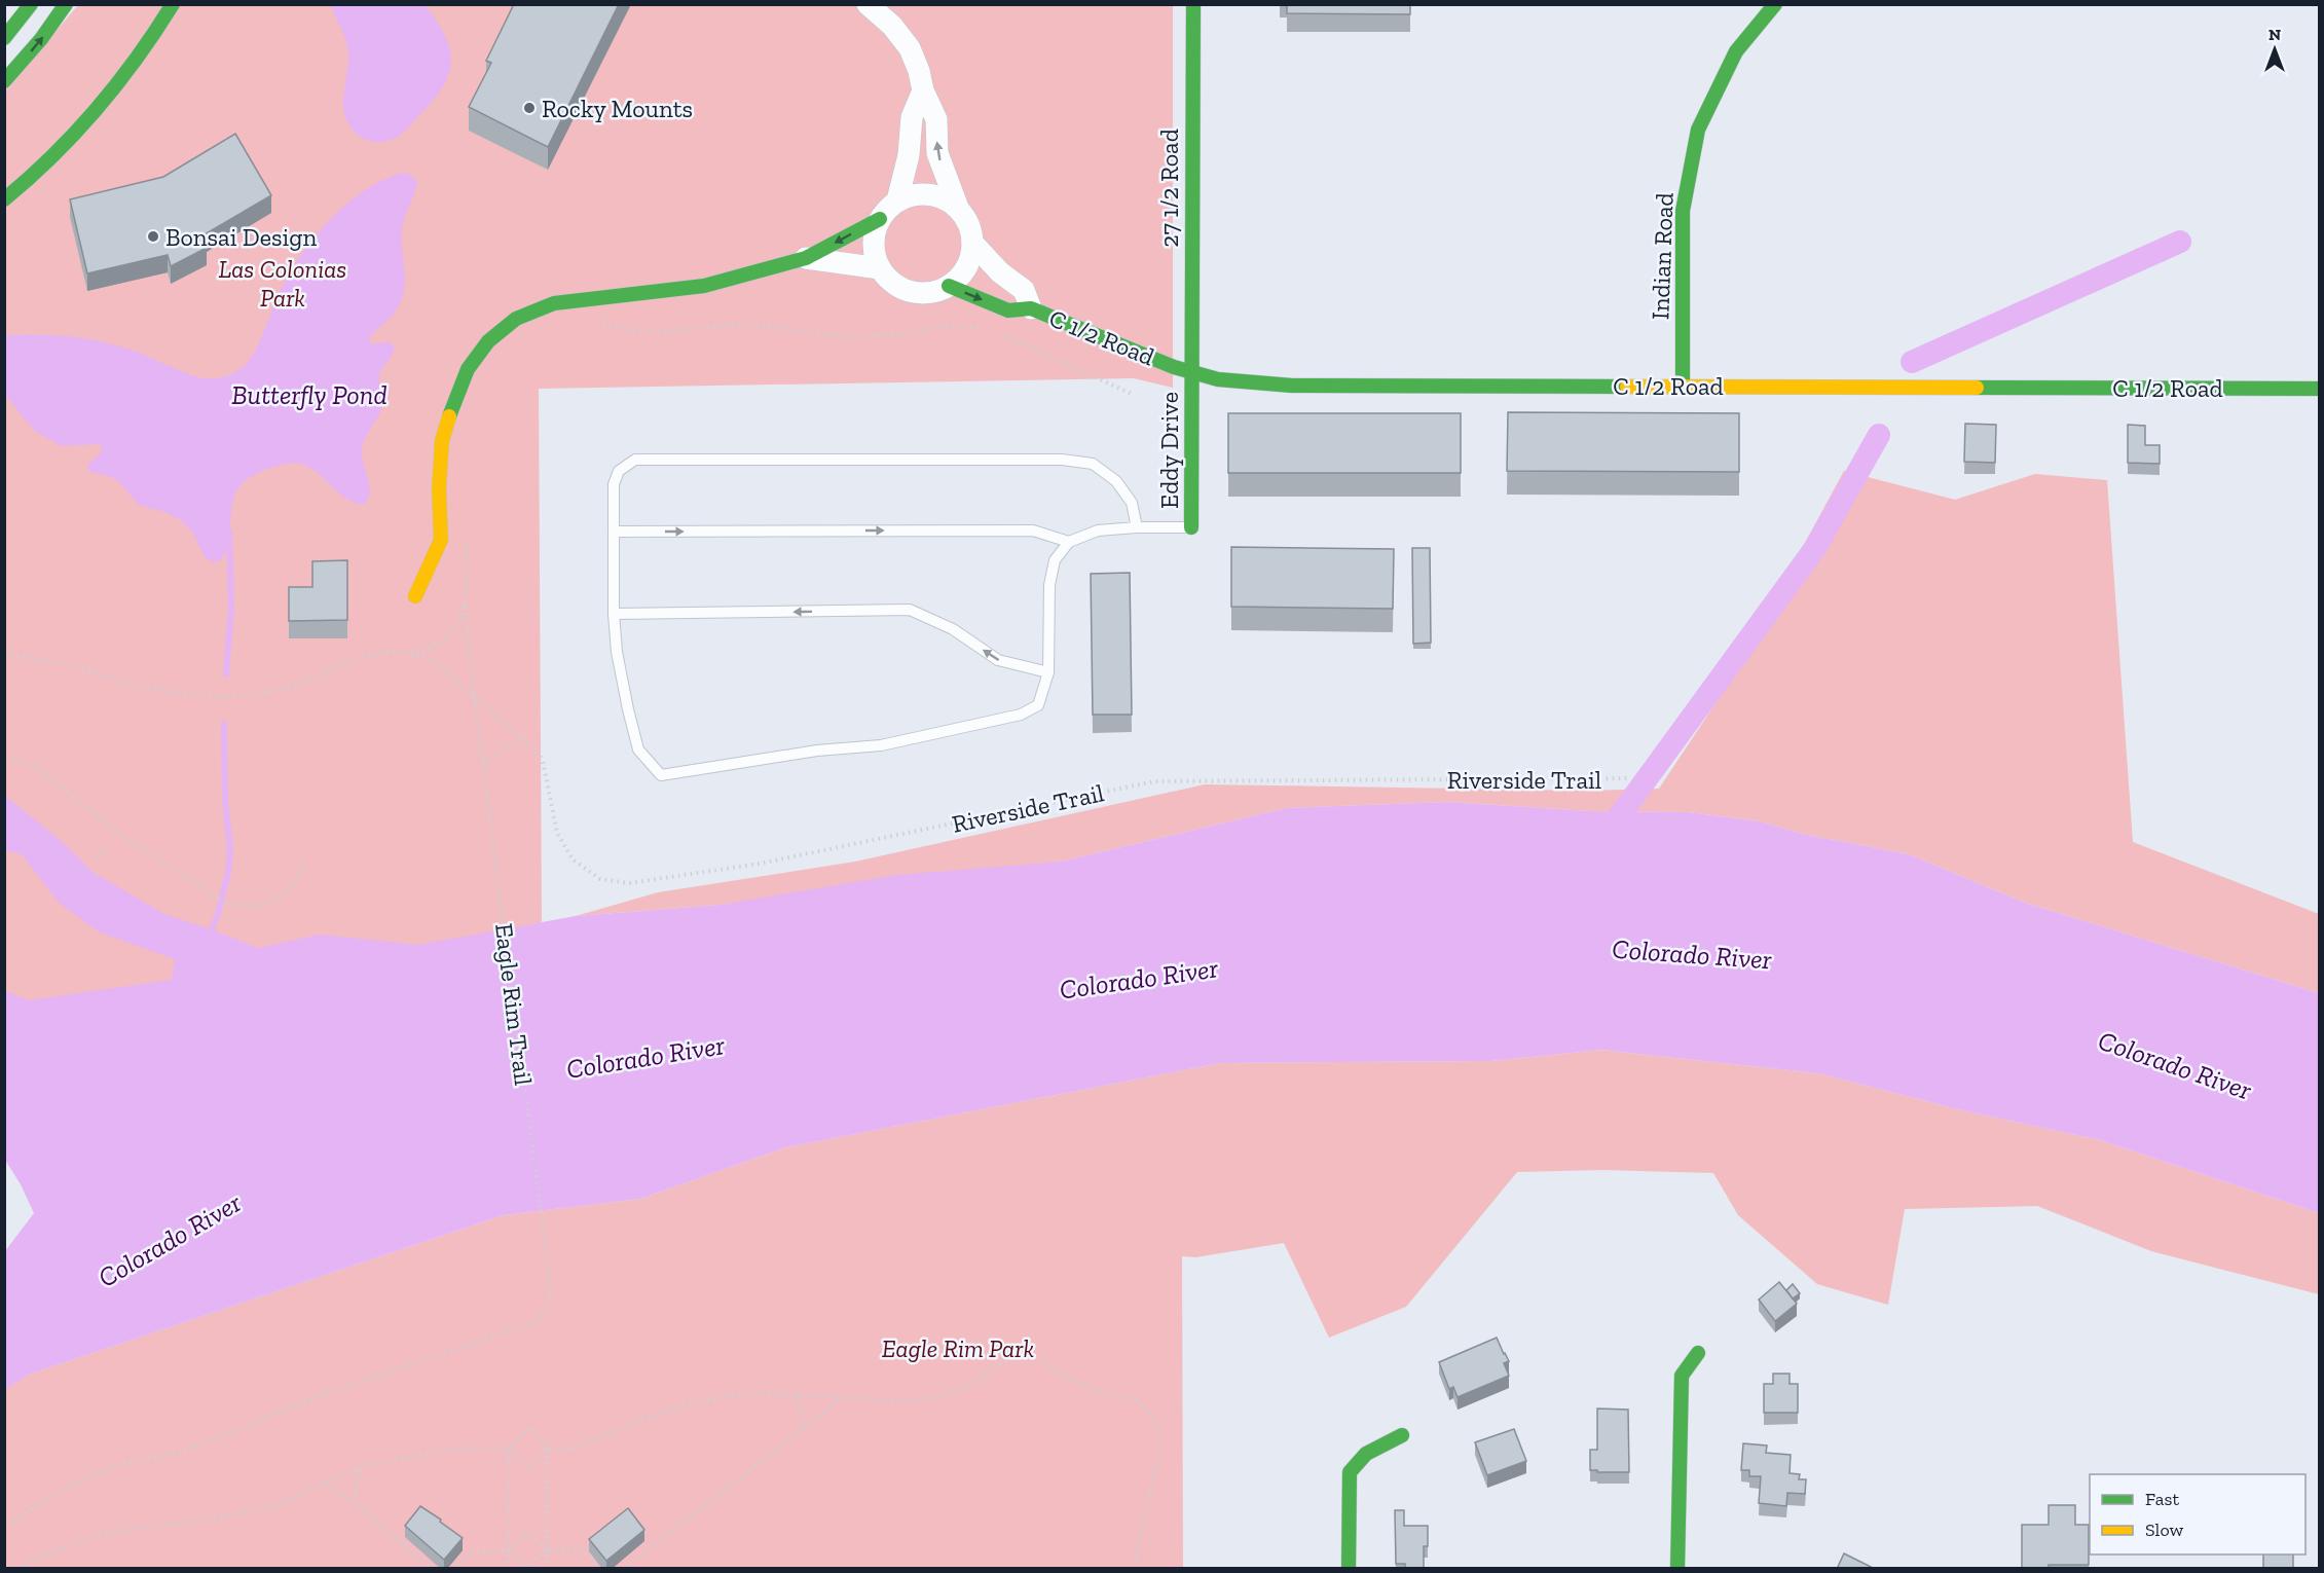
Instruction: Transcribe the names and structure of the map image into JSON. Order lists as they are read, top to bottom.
{
  "streets": {
    "street": [
      "27 1/2 Road",
      "Indian Road",
      "C 1/2 Road",
      "Eddy Drive"
    ],
    "path": ["Riverside Trail", "Eagle Rim Trail"]
  },
  "crossings": [
    ["27 1/2 Road", "C 1/2 Road"],
    ["27 1/2 Road", "Eddy Drive"],
    ["Indian Road", "C 1/2 Road"],
    ["C 1/2 Road", "Eddy Drive"],
    ["Riverside Trail", "Eagle Rim Trail"]
  ],
  "water": ["Butterfly Pond", "Colorado River"],
  "parks": ["Las Colonias Park", "Eagle Rim Park"],
  "places": ["Rocky Mounts", "Bonsai Design"],
  "legend": ["Fast", "Slow"],
  "north": "top"
}
